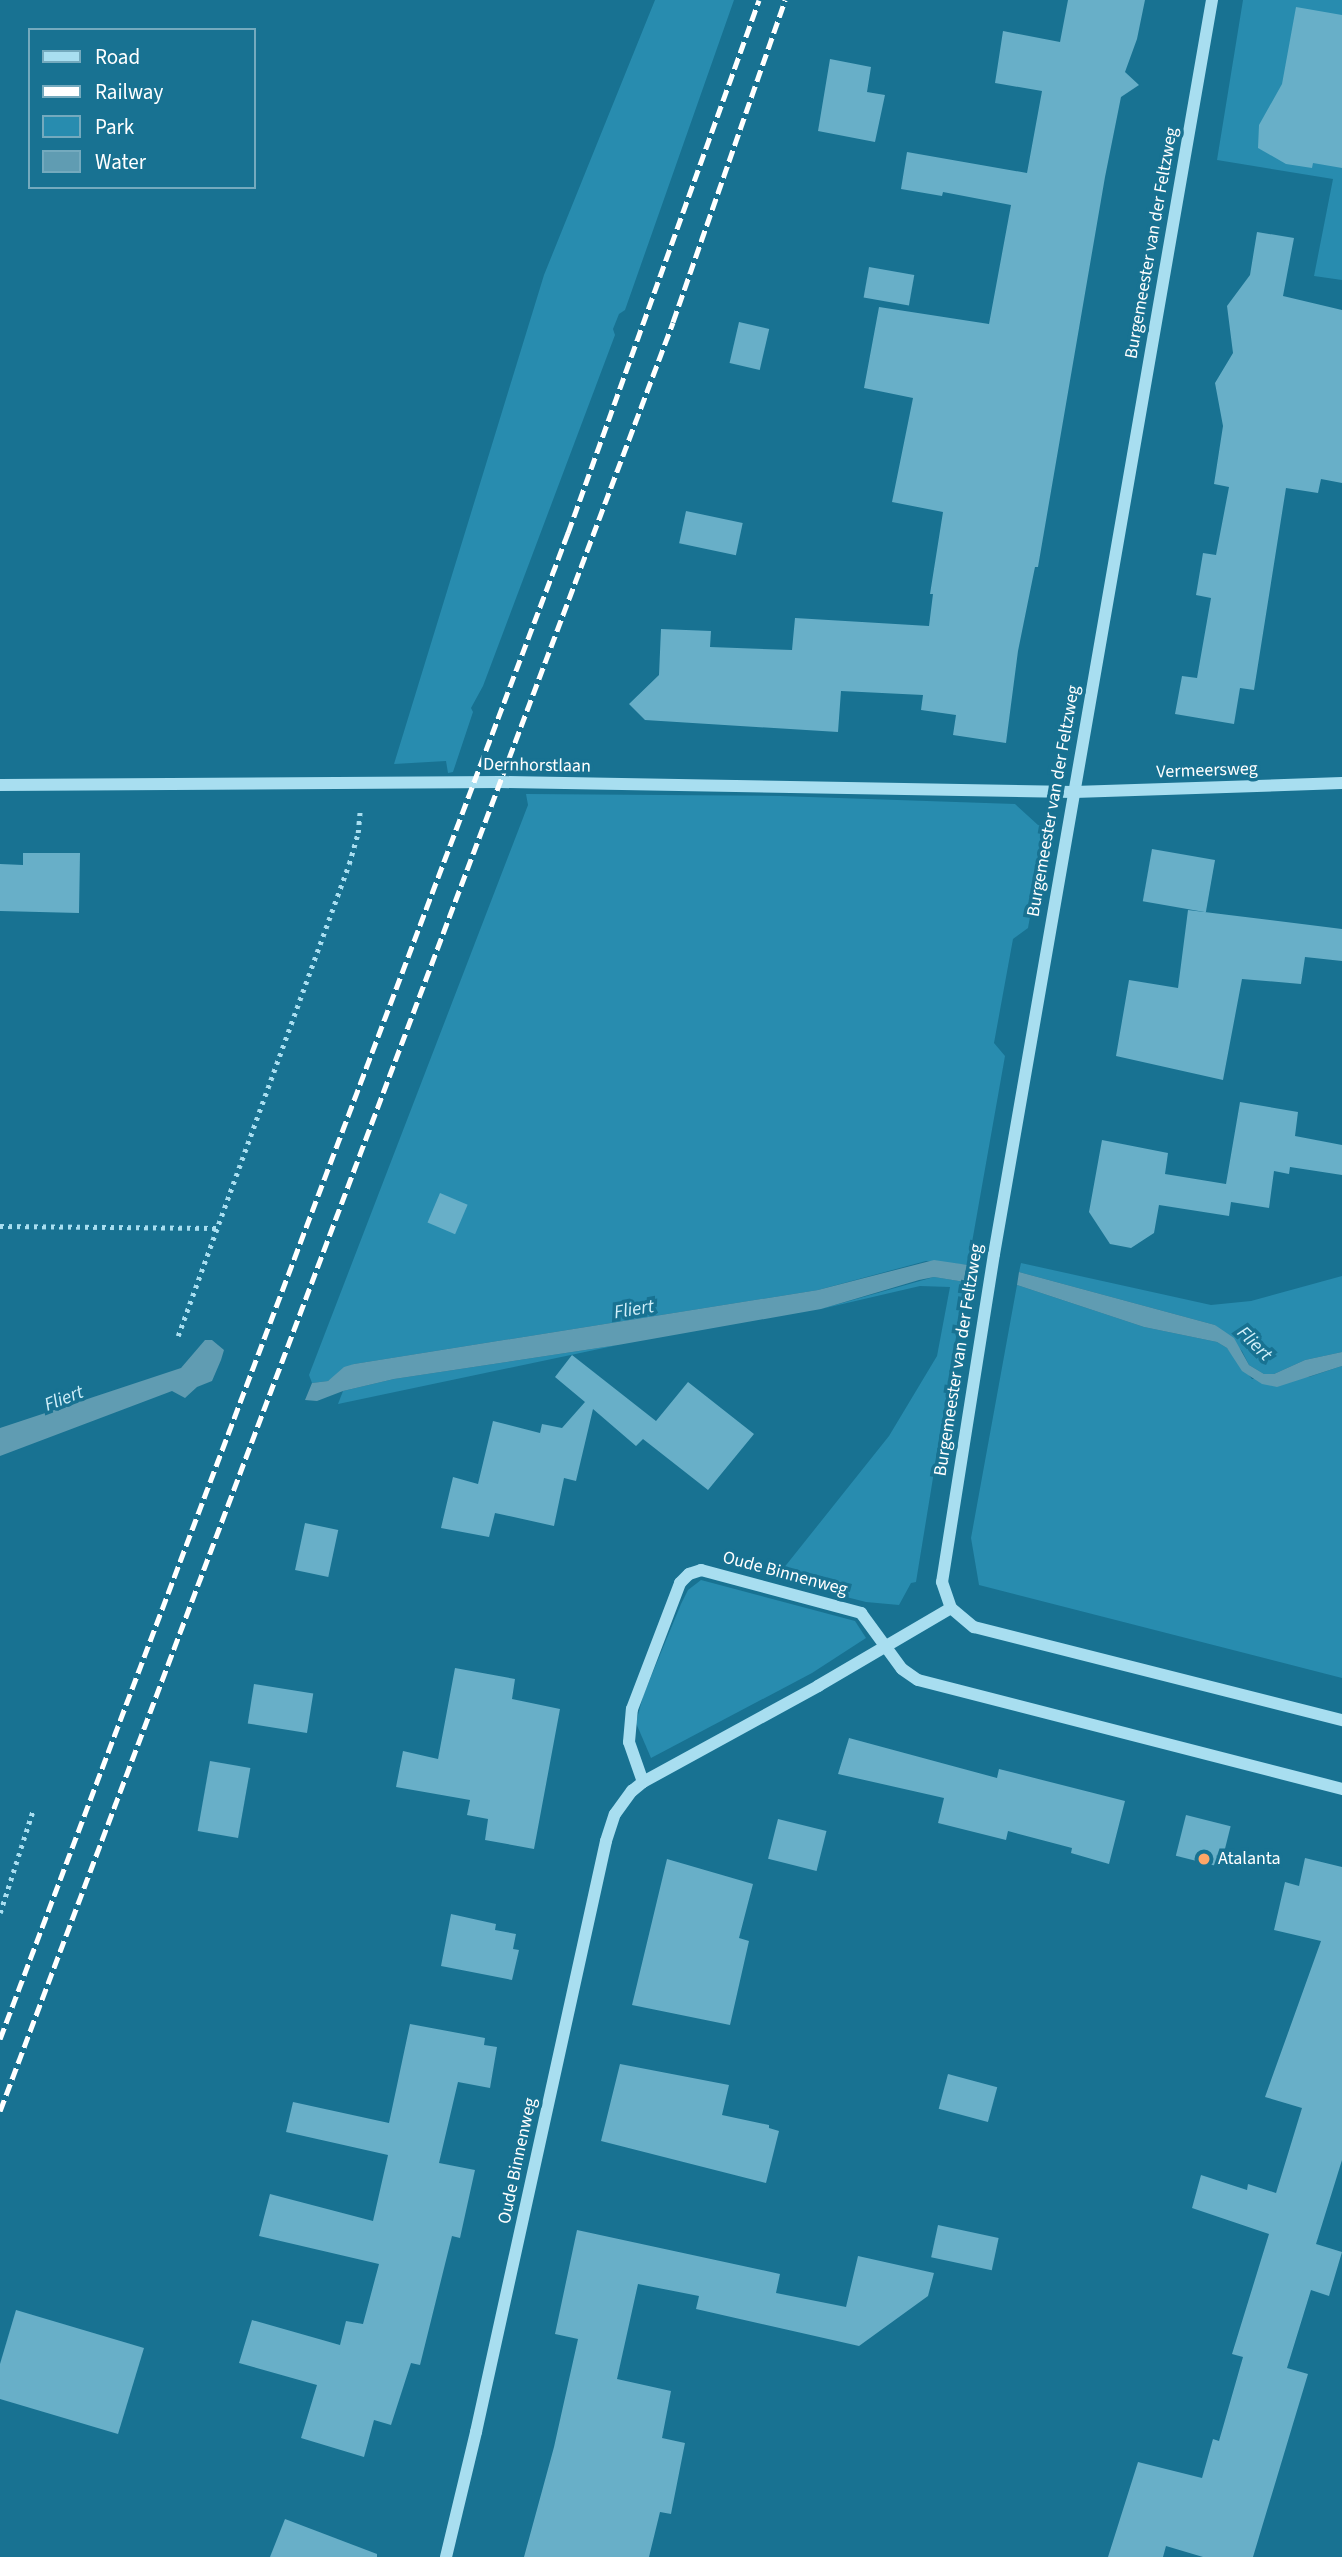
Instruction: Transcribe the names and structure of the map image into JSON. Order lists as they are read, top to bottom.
{
  "streets": {
    "street": [
      "Burgemeester van der Feltzweg",
      "Dernhorstlaan",
      "Vermeersweg",
      "Oude Binnenweg"
    ]
  },
  "crossings": [
    ["Burgemeester van der Feltzweg", "Dernhorstlaan"],
    ["Burgemeester van der Feltzweg", "Vermeersweg"],
    ["Dernhorstlaan", "Vermeersweg"]
  ],
  "water": ["Fliert"],
  "places": ["Atalanta"],
  "legend": [
    "Road",
    "Railway",
    "Park",
    "Water"
  ]
}
